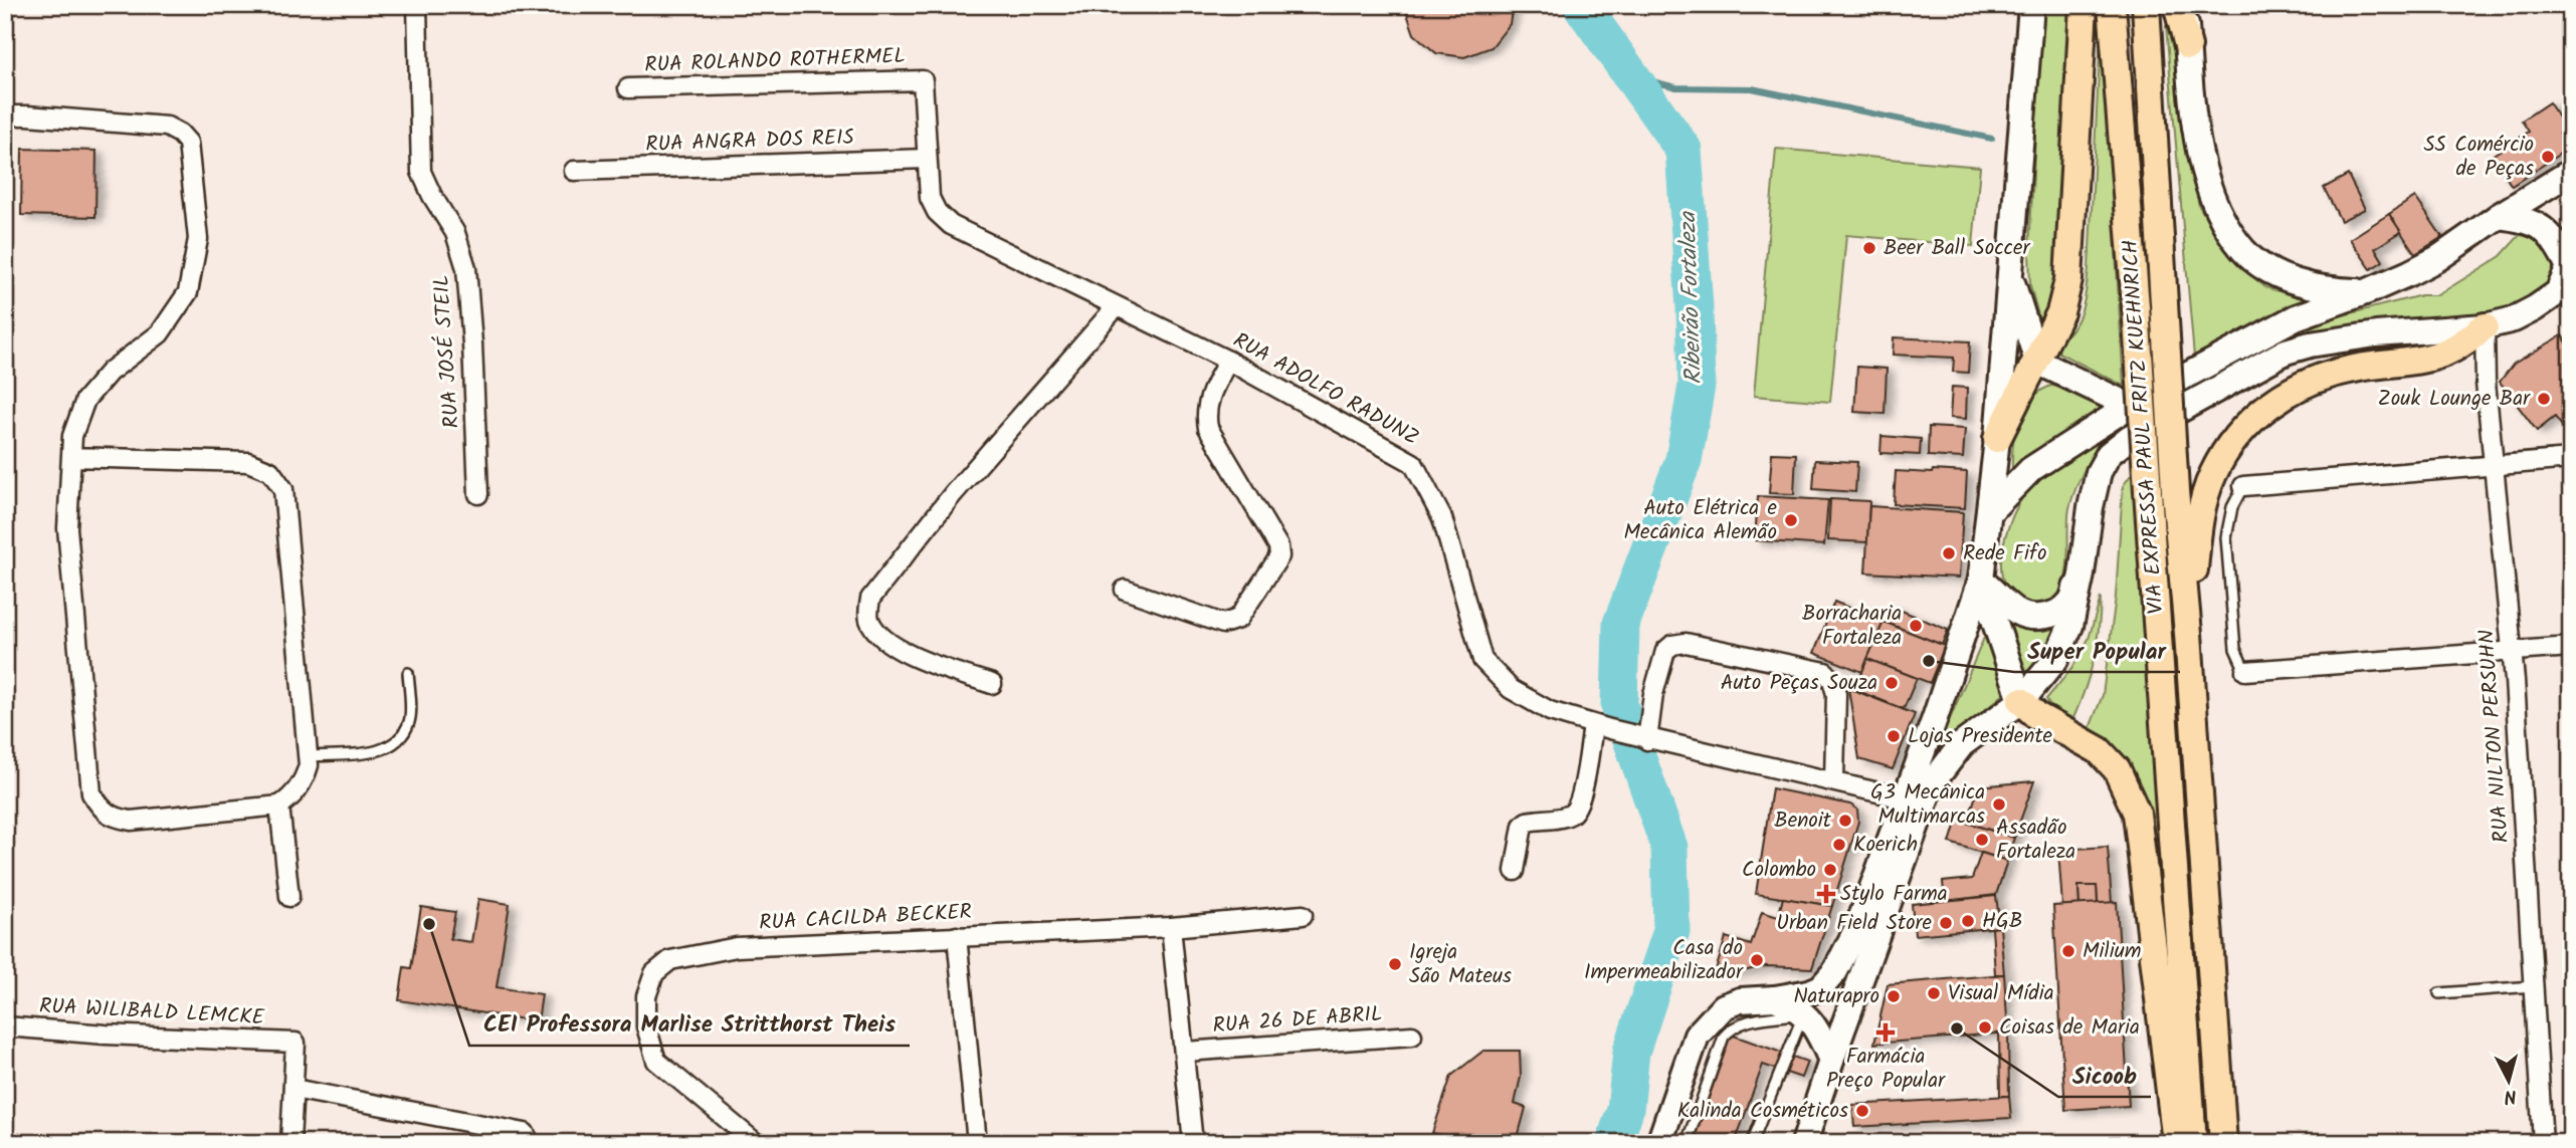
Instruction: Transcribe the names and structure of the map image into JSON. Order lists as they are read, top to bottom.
{
  "streets": {
    "main road": ["VIA EXPRESSA PAUL FRITZ KUEHNRICH"],
    "street": [
      "RUA ROLANDO ROTHERMEL",
      "RUA ANGRA DOS REIS",
      "RUA JOSÉ STEIL",
      "RUA ADOLFO RADUNZ",
      "RUA NILTON PERSUHN",
      "RUA CACILDA BECKER",
      "RUA WILIBALD LEMCKE",
      "RUA 26 DE ABRIL"
    ]
  },
  "crossings": [
    ["RUA ROLANDO ROTHERMEL", "RUA ADOLFO RADUNZ"],
    ["RUA ANGRA DOS REIS", "RUA ADOLFO RADUNZ"]
  ],
  "water": ["Ribeirão Fortaleza"],
  "places": {
    "other": [
      "SS Comércio de Peças",
      "Beer Ball Soccer",
      "Zouk Lounge Bar",
      "Auto Elétrica e Mecânica Alemão",
      "Rede Fifo",
      "Borracharia Fortaleza",
      "Super Popular",
      "Auto Peças Souza",
      "Lojas Presidente",
      "G3 Mecânica Multimarcas",
      "Benoit",
      "Assadão Fortaleza",
      "Koerich",
      "Colombo",
      "HGB",
      "Urban Field Store",
      "CEI Professora Marlise Stritthorst Theis",
      "Milium",
      "Casa do Impermeabilizador",
      "Igreja São Mateus",
      "Visual Mídia",
      "Naturapro",
      "Coisas de Maria",
      "Sicoob",
      "Kalinda Cosméticos"
    ],
    "health": ["Stylo Farma", "Farmácia Preço Popular"]
  },
  "north": "bottom"
}
